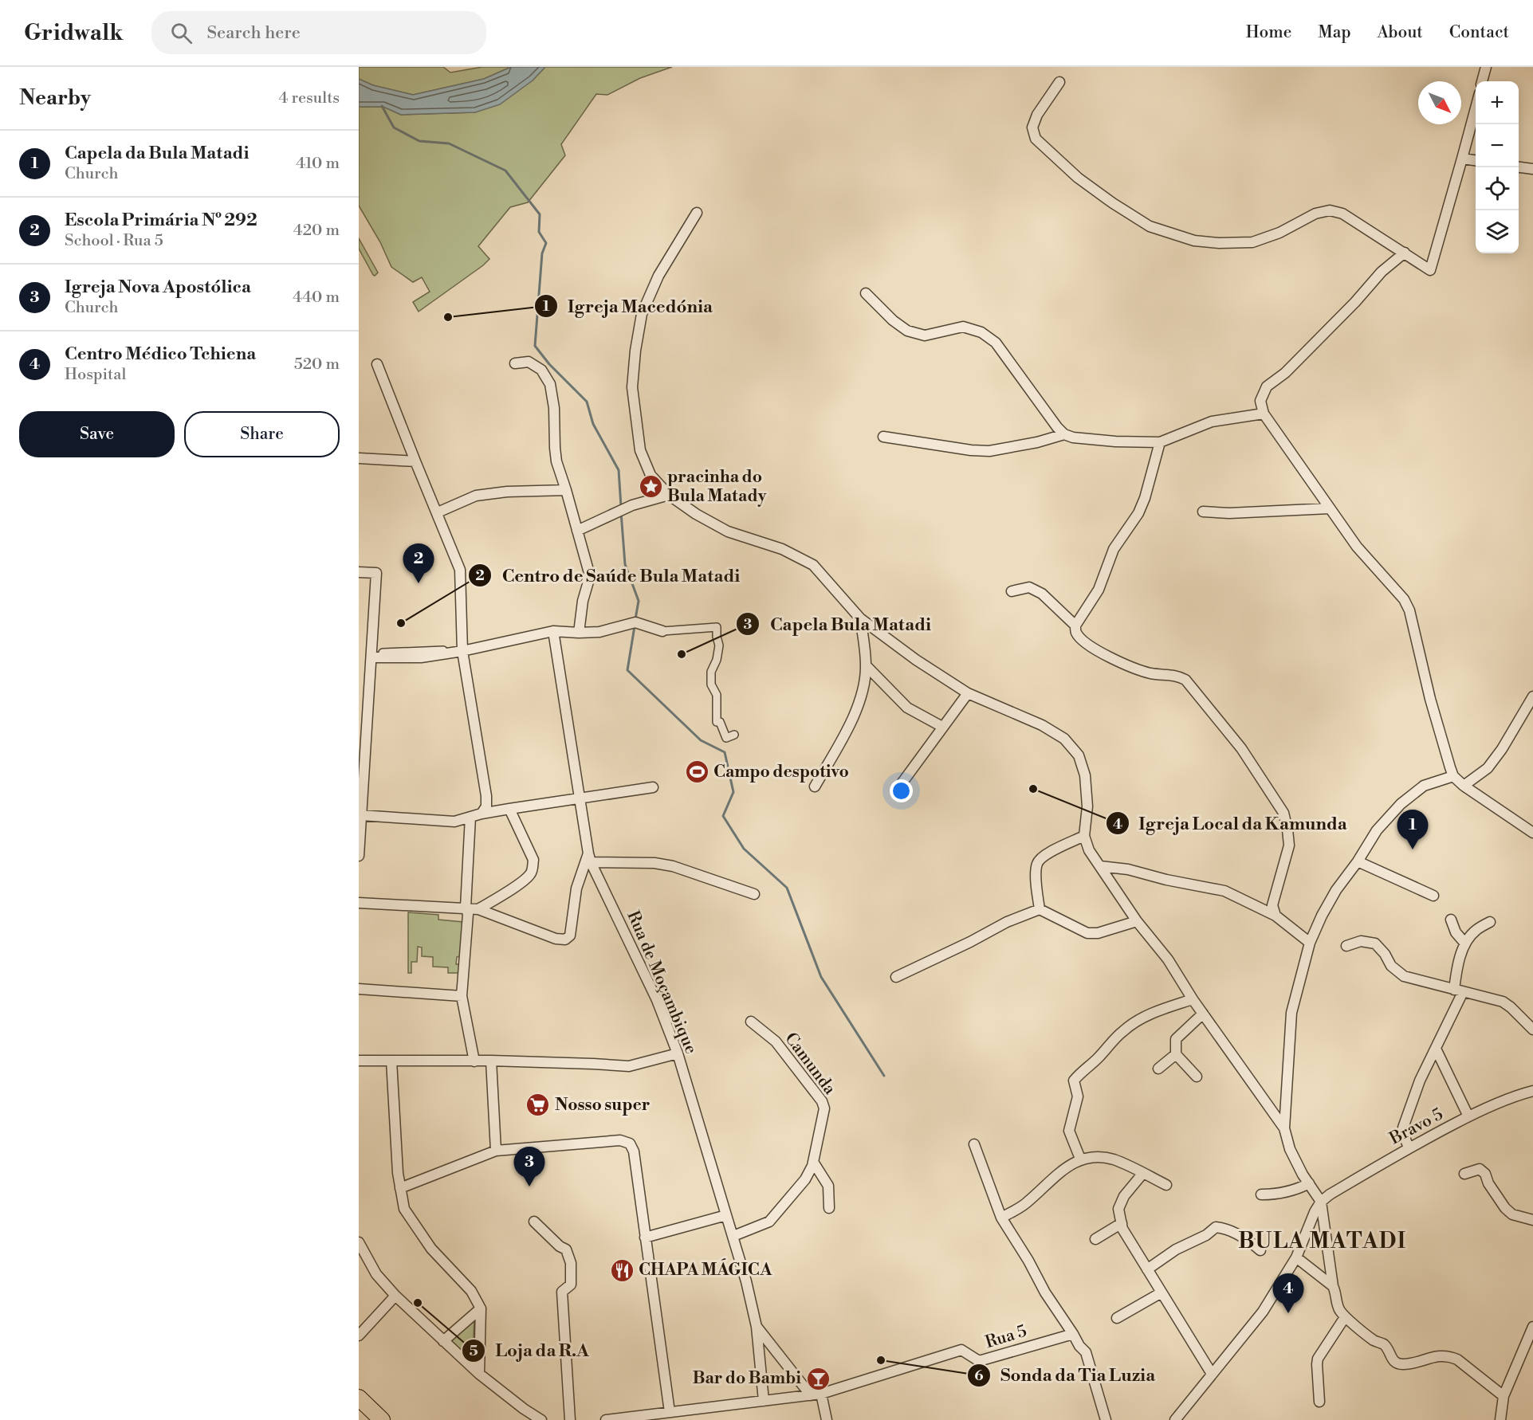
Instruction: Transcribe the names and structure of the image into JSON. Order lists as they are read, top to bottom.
{
  "streets": {
    "street": [
      "Rua de Moçambique",
      "Camunda",
      "Bravo 5",
      "Rua 5"
    ]
  },
  "crossings": [
    ["Rua de Moçambique", "Camunda"],
    ["Rua de Moçambique", "Rua 5"]
  ],
  "districts": ["BULA MATADI"],
  "places": {
    "other": [
      "Igreja Macedónia",
      "Centro de Saúde Bula Matadi",
      "Capela Bula Matadi",
      "Igreja Local da Kamunda",
      "Loja da R.A",
      "Sonda da Tia Luzia"
    ],
    "place": ["pracinha do Bula Matady"],
    "sports": ["Campo despotivo"],
    "supermarket": ["Nosso super"],
    "restaurant": ["CHAPA MÁGICA"],
    "bar": ["Bar do Bambi"]
  },
  "north": "bottom right",
  "page": {
    "header": "Gridwalk",
    "search": "Search here",
    "nav": [
      "Home",
      "Map",
      "About",
      "Contact"
    ],
    "heading": ["Nearby", "4 results"],
    "map_buttons": ["+", "−"],
    "list": [
      {
        "mark": "1",
        "name": "Capela da Bula Matadi",
        "note": "Church",
        "value": "410 m"
      },
      {
        "mark": "2",
        "name": "Escola Primária Nº 292",
        "note": "School · Rua 5",
        "value": "420 m"
      },
      {
        "mark": "3",
        "name": "Igreja Nova Apostólica",
        "note": "Church",
        "value": "440 m"
      },
      {
        "mark": "4",
        "name": "Centro Médico Tchiena",
        "note": "Hospital",
        "value": "520 m"
      }
    ],
    "buttons": ["Save", "Share"],
    "pins": [
      "2",
      "1",
      "3",
      "4"
    ]
  }
}
